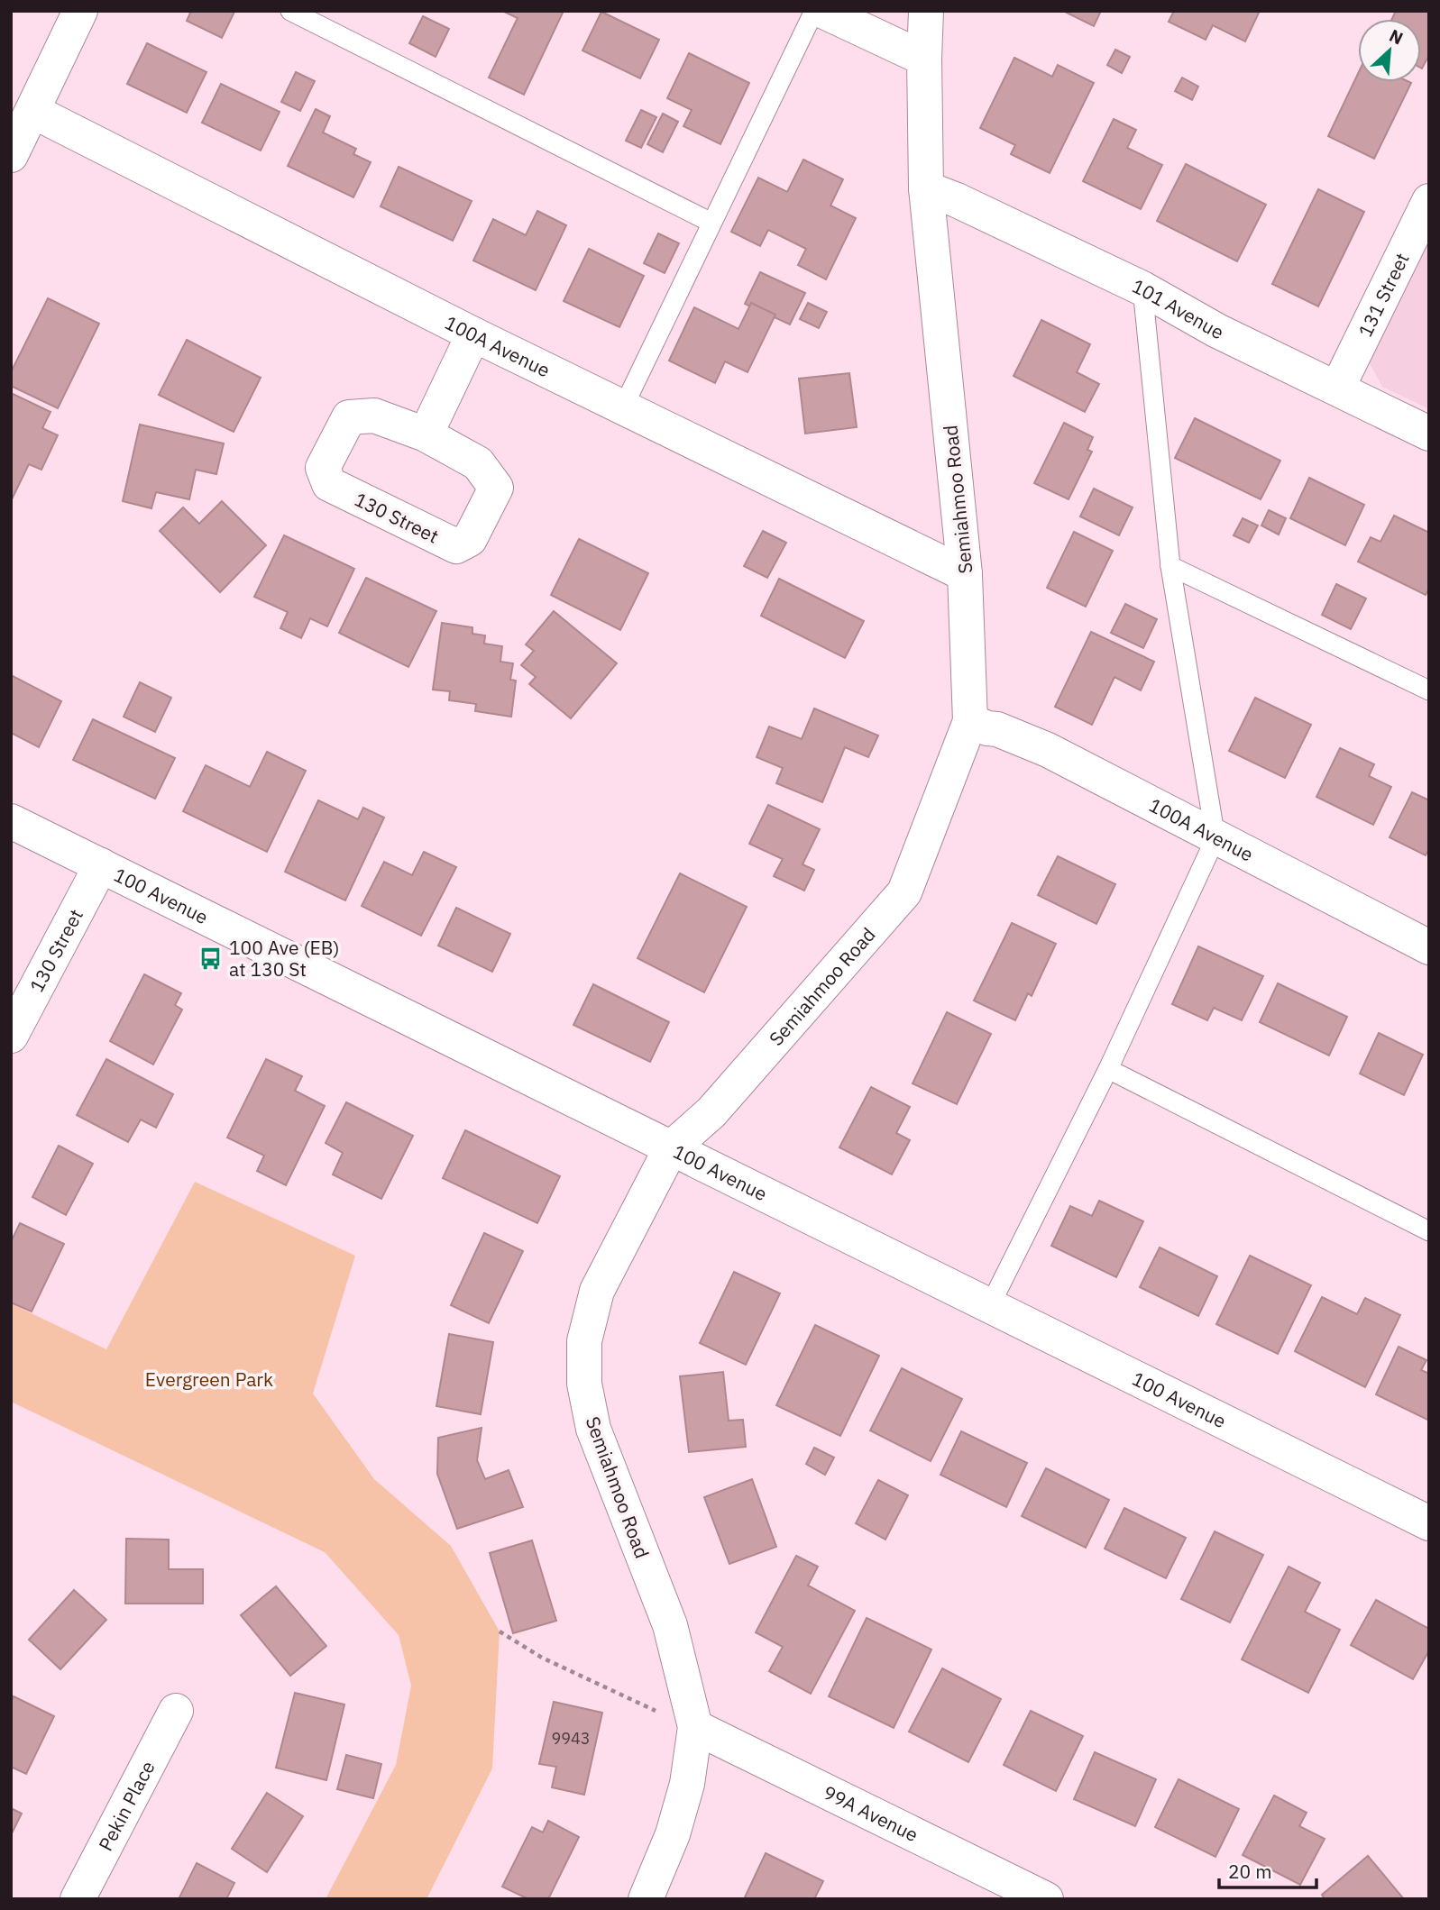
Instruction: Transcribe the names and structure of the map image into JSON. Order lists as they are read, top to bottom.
{
  "streets": {
    "street": [
      "131 Street",
      "101 Avenue",
      "100A Avenue",
      "Semiahmoo Road",
      "130 Street",
      "100 Avenue",
      "Pekin Place",
      "99A Avenue"
    ]
  },
  "crossings": [
    ["131 Street", "101 Avenue"],
    ["101 Avenue", "Semiahmoo Road"],
    ["100A Avenue", "Semiahmoo Road"],
    ["Semiahmoo Road", "100 Avenue"],
    ["Semiahmoo Road", "99A Avenue"],
    ["130 Street", "100 Avenue"]
  ],
  "parks": ["Evergreen Park"],
  "places": {
    "bus stop": ["100 Ave (EB) at 130 St"]
  },
  "house_numbers": ["9943"],
  "scale_bar": "20 m",
  "north": "top right"
}
